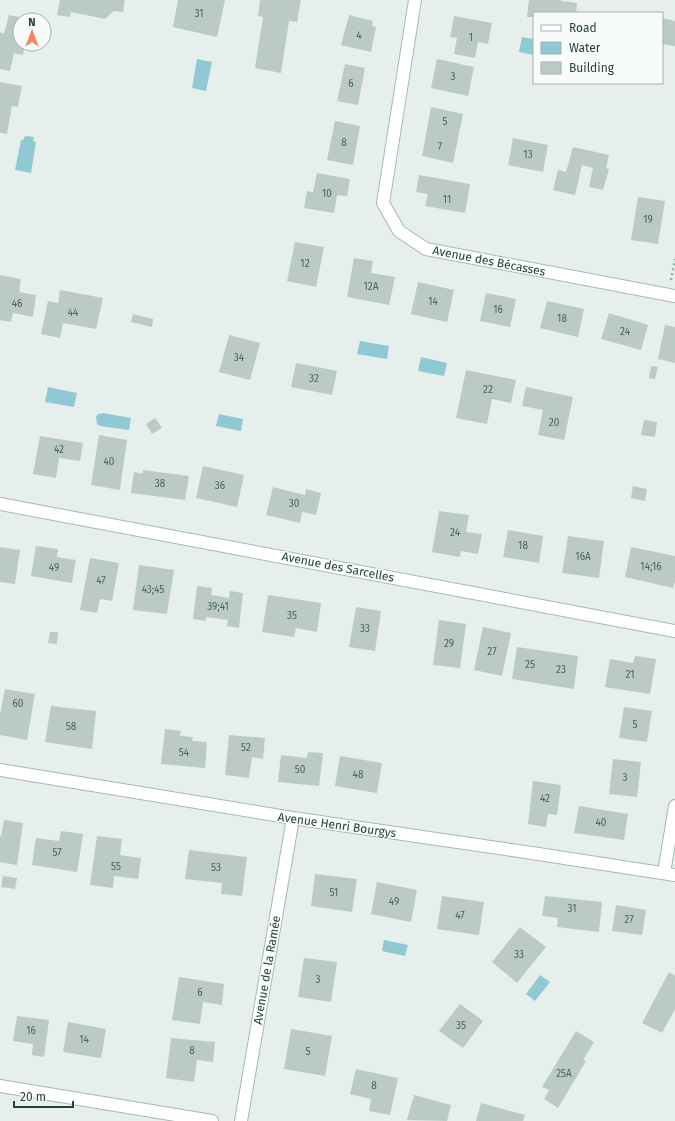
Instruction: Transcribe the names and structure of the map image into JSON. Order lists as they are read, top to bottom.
{
  "streets": {
    "street": [
      "Avenue des Bécasses",
      "Avenue des Sarcelles",
      "Avenue Henri Bourgys",
      "Avenue de la Ramée"
    ]
  },
  "crossings": [
    ["Avenue Henri Bourgys", "Avenue de la Ramée"]
  ],
  "house_numbers": [
    "31",
    "4",
    "1",
    "3",
    "6",
    "5",
    "8",
    "7",
    "13",
    "10",
    "11",
    "19",
    "12",
    "12A",
    "14",
    "46",
    "16",
    "44",
    "18",
    "24",
    "34",
    "32",
    "22",
    "20",
    "42",
    "40",
    "38",
    "36",
    "30",
    "24",
    "18",
    "16A",
    "14;16",
    "49",
    "47",
    "43;45",
    "39;41",
    "35",
    "33",
    "29",
    "27",
    "25",
    "23",
    "21",
    "60",
    "5",
    "58",
    "52",
    "54",
    "50",
    "48",
    "3",
    "42",
    "40",
    "57",
    "55",
    "53",
    "51",
    "49",
    "31",
    "47",
    "27",
    "33",
    "3",
    "6",
    "35",
    "16",
    "14",
    "8",
    "5",
    "25A",
    "8"
  ],
  "legend": ["Road", "Water", "Building"],
  "scale_bar": "20 m",
  "north": "top"
}
